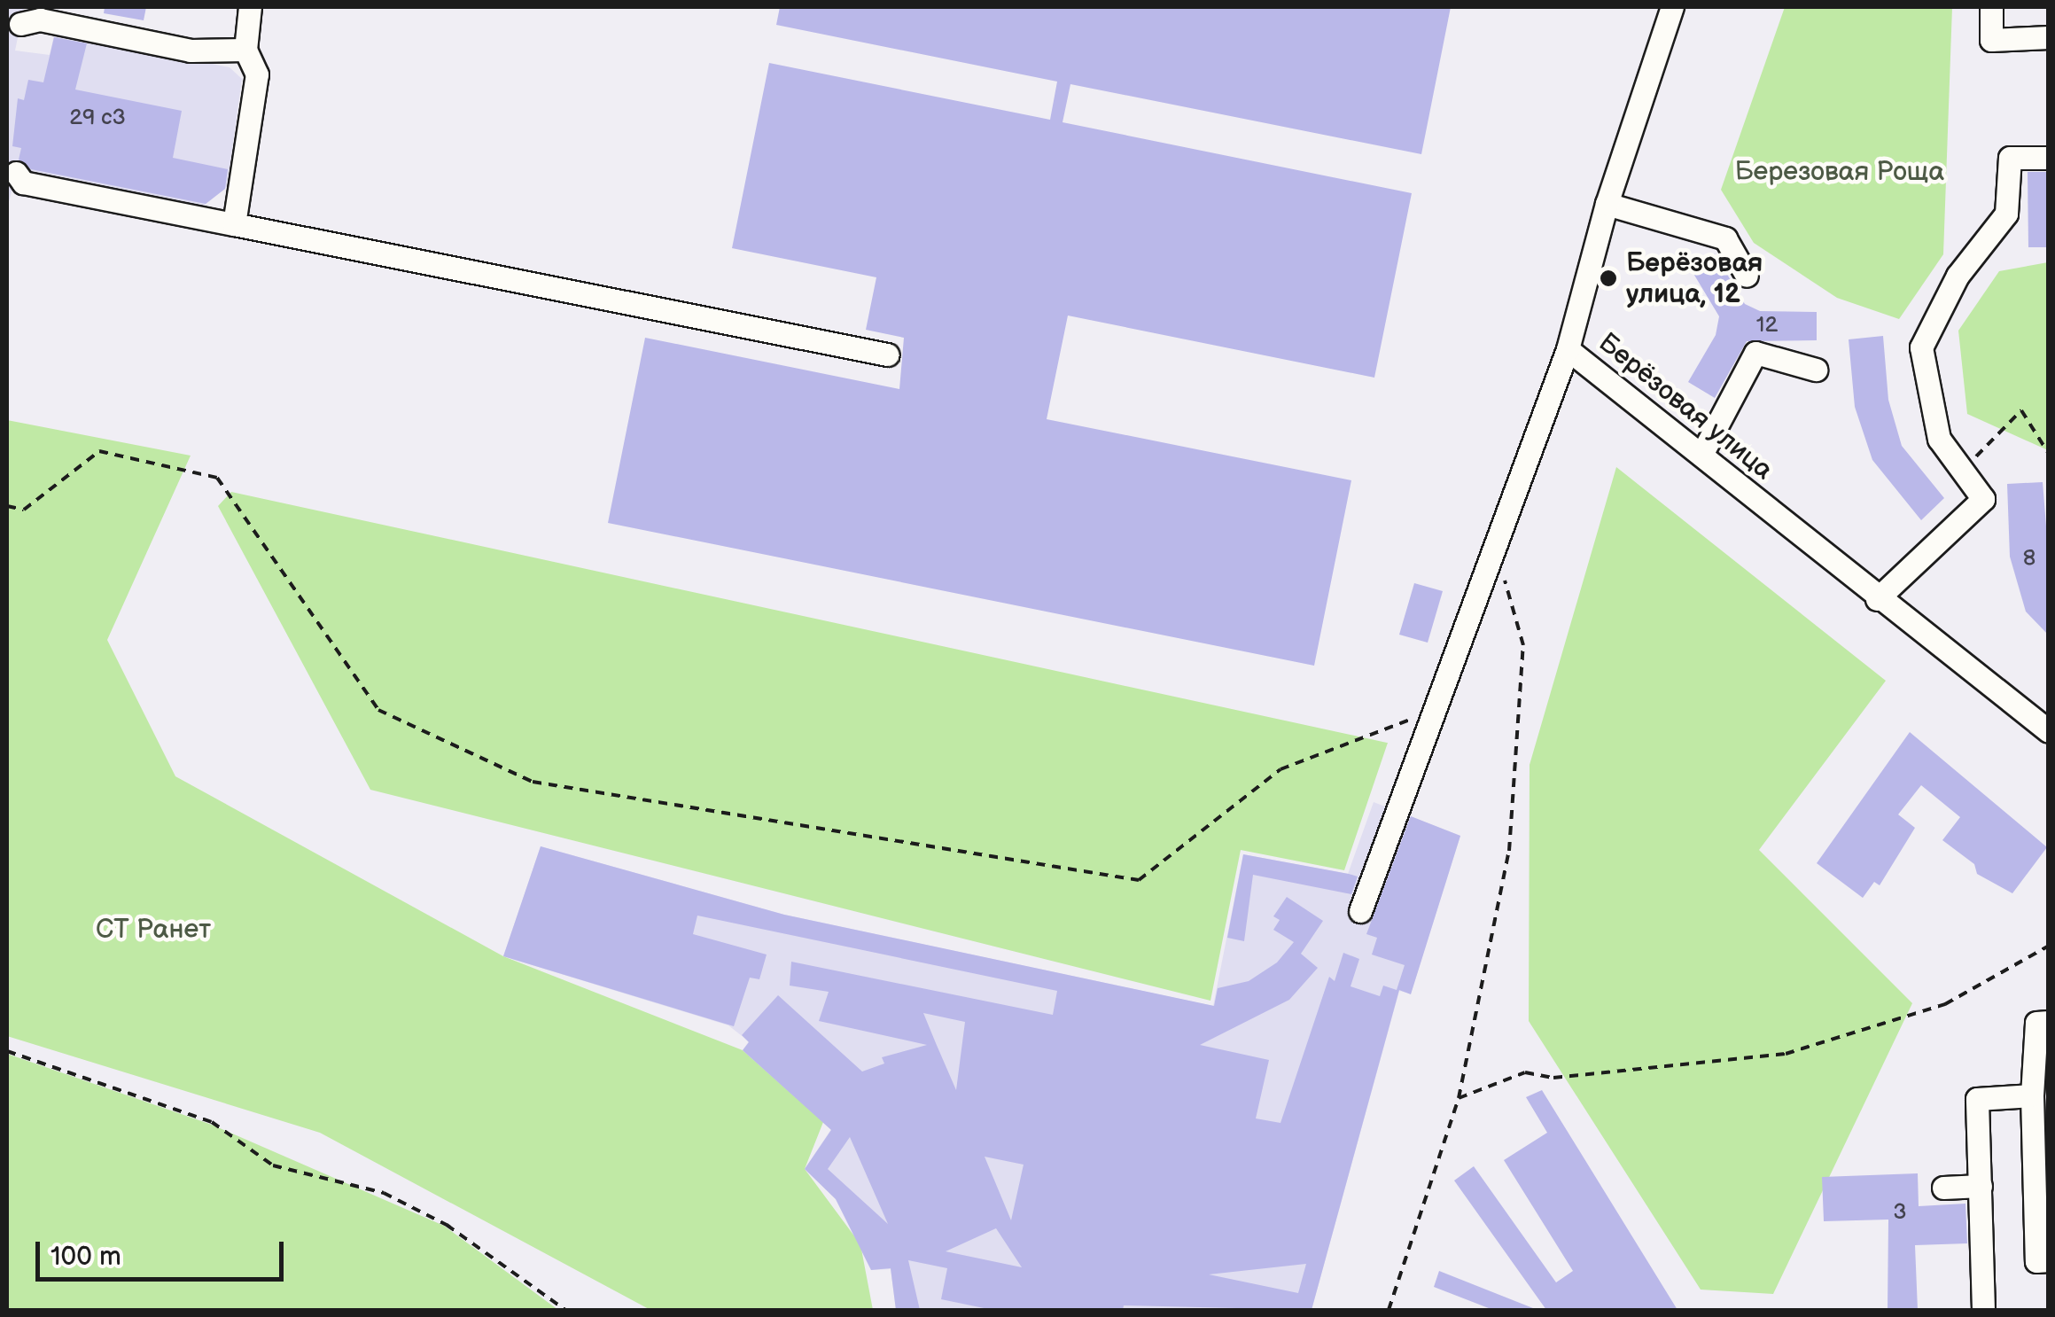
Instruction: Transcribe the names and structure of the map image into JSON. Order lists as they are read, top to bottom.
{
  "streets": {
    "street": ["Берёзовая улица"]
  },
  "parks": ["Березовая Роща", "СТ Ранет"],
  "places": ["Берёзовая улица, 12"],
  "house_numbers": [
    "29 с3",
    "12",
    "8",
    "3"
  ],
  "scale_bar": "100 m"
}
